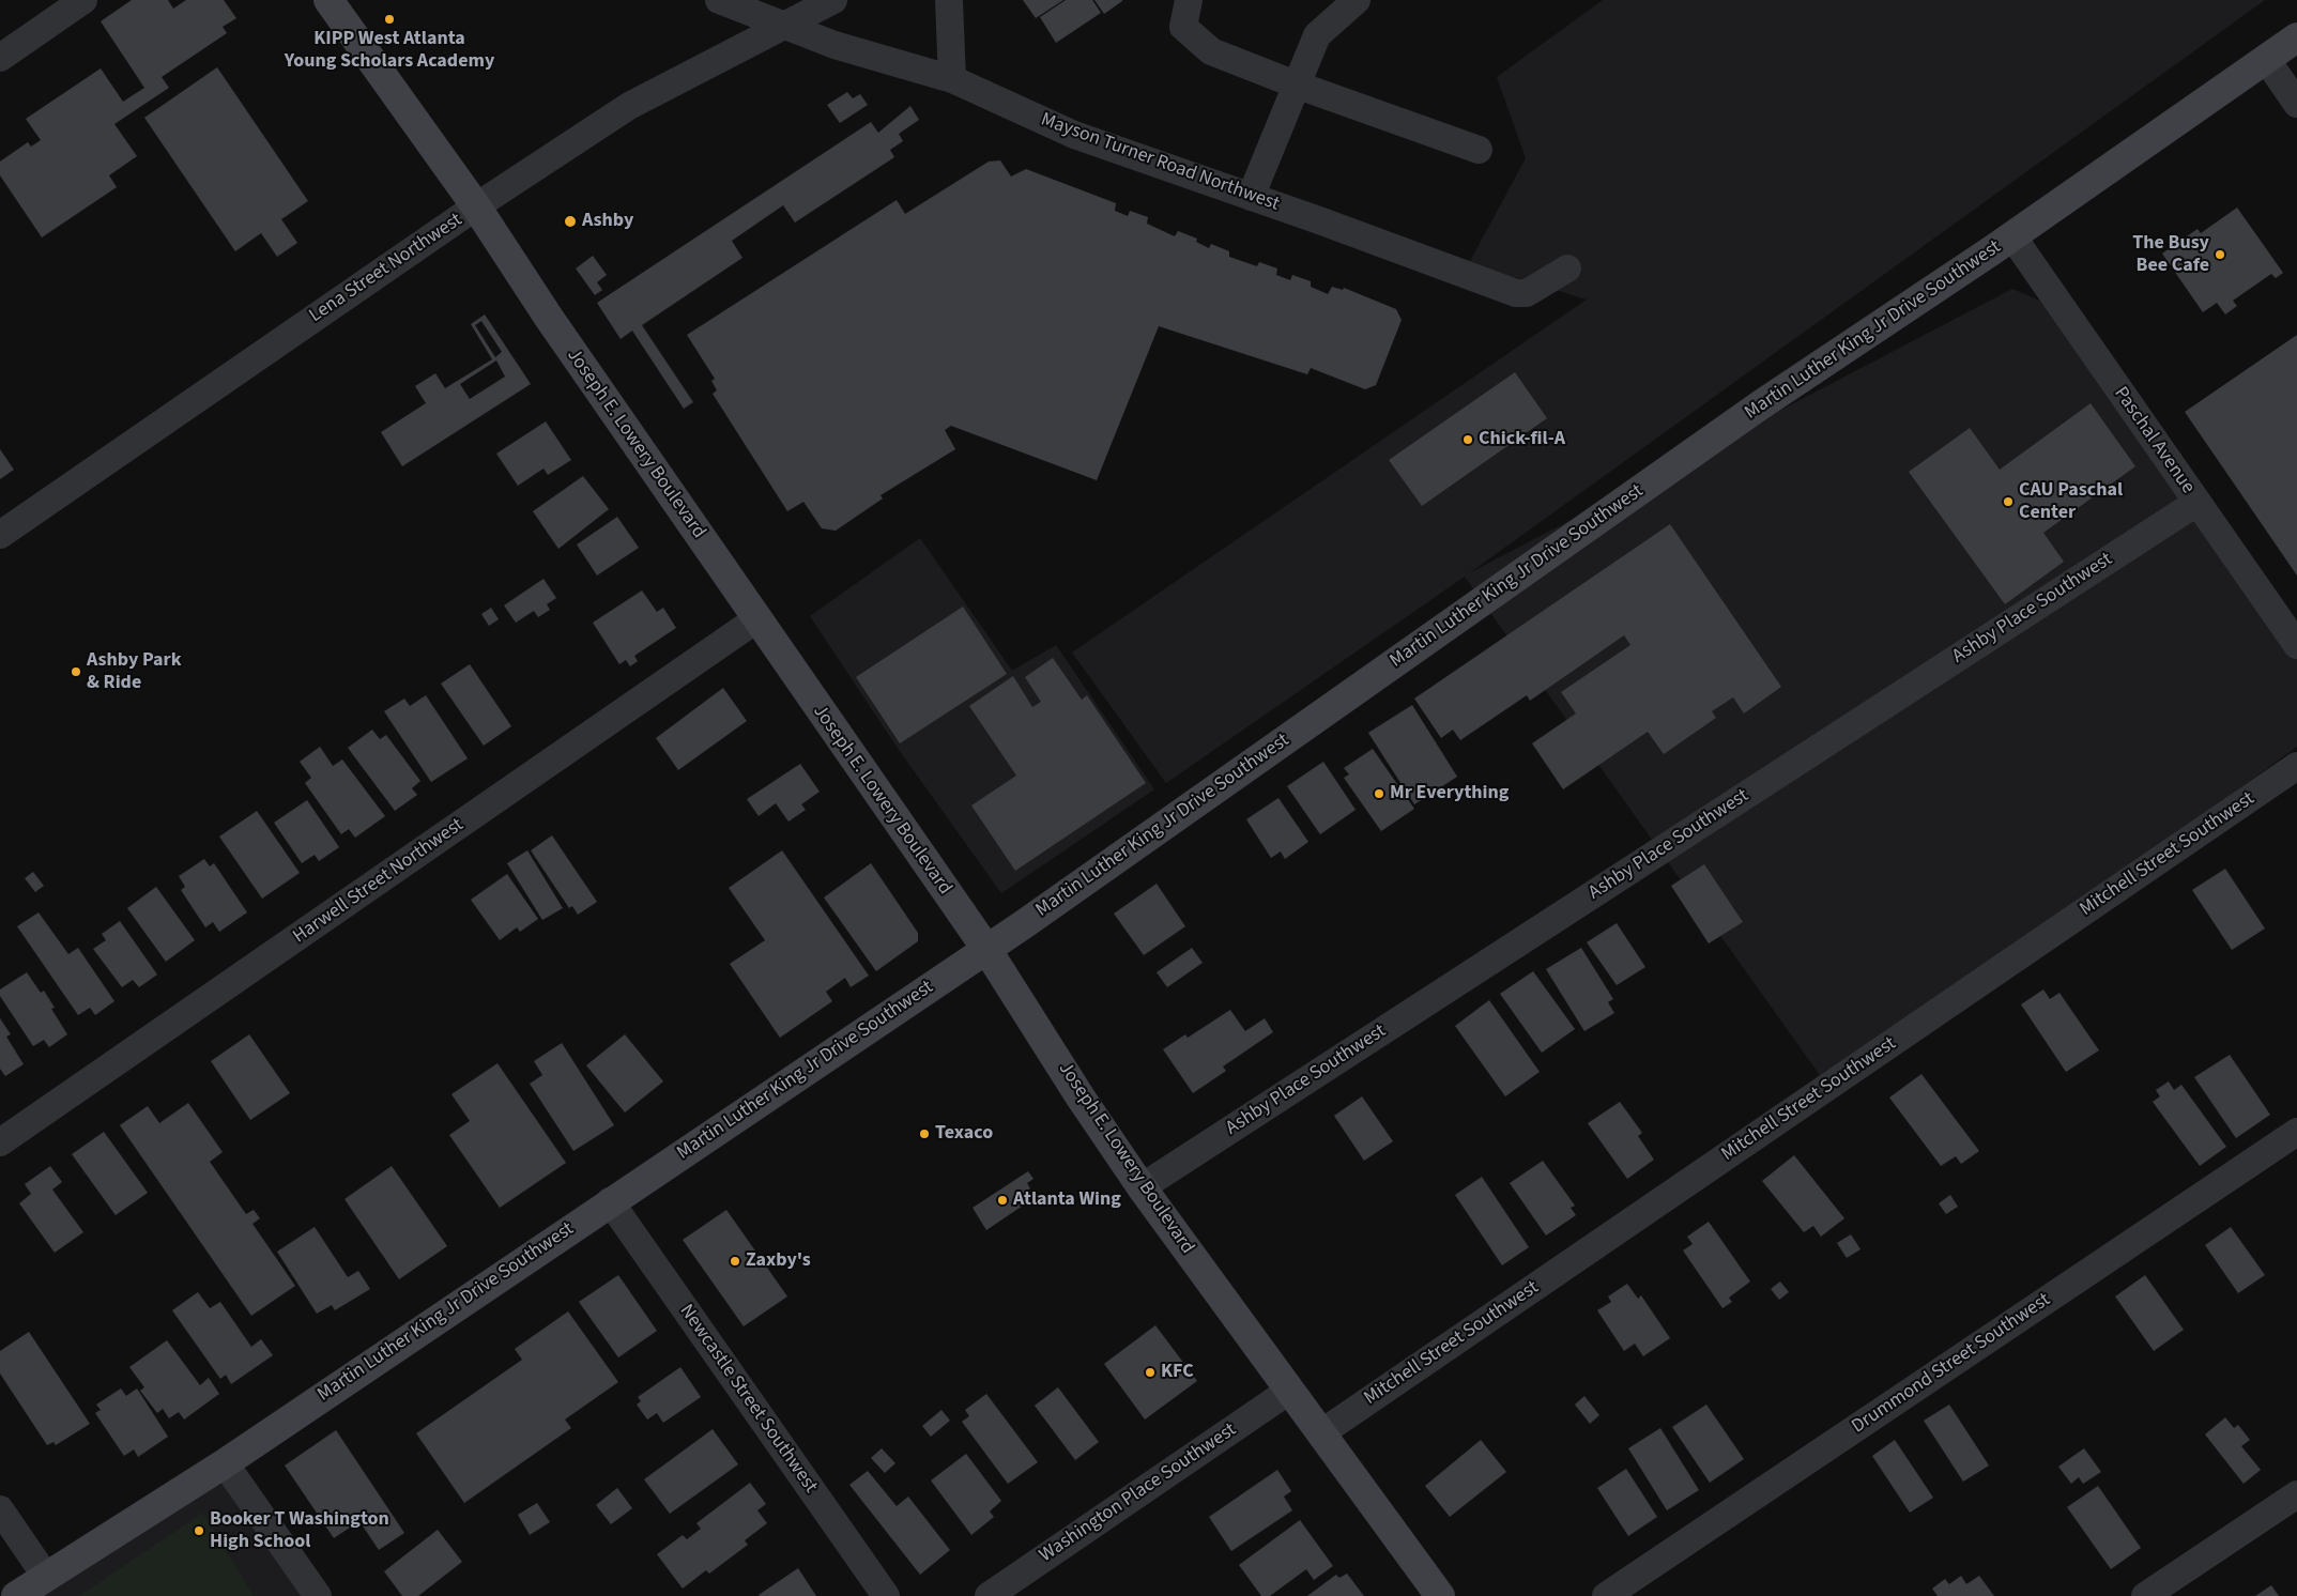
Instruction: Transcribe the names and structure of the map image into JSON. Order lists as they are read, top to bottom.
{
  "streets": {
    "main road": ["Martin Luther King Jr Drive Southwest", "Joseph E. Lowery Boulevard"],
    "street": [
      "Mayson Turner Road Northwest",
      "Lena Street Northwest",
      "Paschal Avenue",
      "Ashby Place Southwest",
      "Mitchell Street Southwest",
      "Harwell Street Northwest",
      "Drummond Street Southwest",
      "Newcastle Street Southwest",
      "Washington Place Southwest"
    ]
  },
  "crossings": [
    ["Mayson Turner Road Northwest", "Lena Street Northwest"],
    ["Lena Street Northwest", "Joseph E. Lowery Boulevard"],
    ["Martin Luther King Jr Drive Southwest", "Paschal Avenue"],
    ["Martin Luther King Jr Drive Southwest", "Joseph E. Lowery Boulevard"],
    ["Martin Luther King Jr Drive Southwest", "Newcastle Street Southwest"],
    ["Paschal Avenue", "Ashby Place Southwest"],
    ["Joseph E. Lowery Boulevard", "Ashby Place Southwest"],
    ["Joseph E. Lowery Boulevard", "Mitchell Street Southwest"],
    ["Joseph E. Lowery Boulevard", "Harwell Street Northwest"],
    ["Joseph E. Lowery Boulevard", "Washington Place Southwest"]
  ],
  "places": [
    "KIPP West Atlanta Young Scholars Academy",
    "Ashby",
    "The Busy Bee Cafe",
    "Chick-fil-A",
    "CAU Paschal Center",
    "Ashby Park & Ride",
    "Mr Everything",
    "Texaco",
    "Atlanta Wing",
    "Zaxby's",
    "KFC",
    "Booker T Washington High School"
  ]
}
